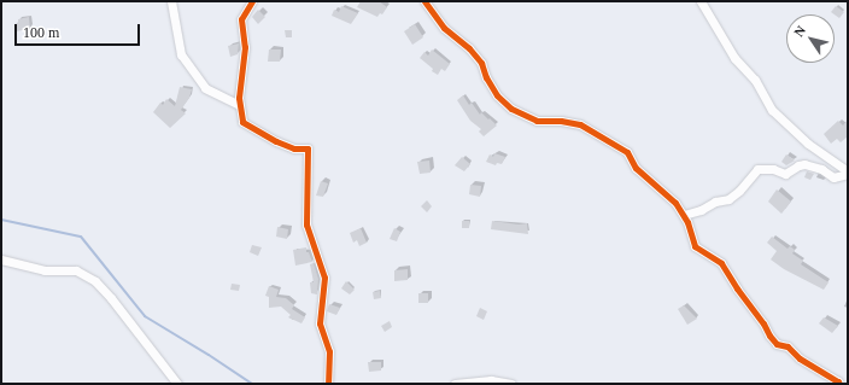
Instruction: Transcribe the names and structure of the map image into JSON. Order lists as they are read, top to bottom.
{
  "scale_bar": "100 m",
  "north": "top left"
}
